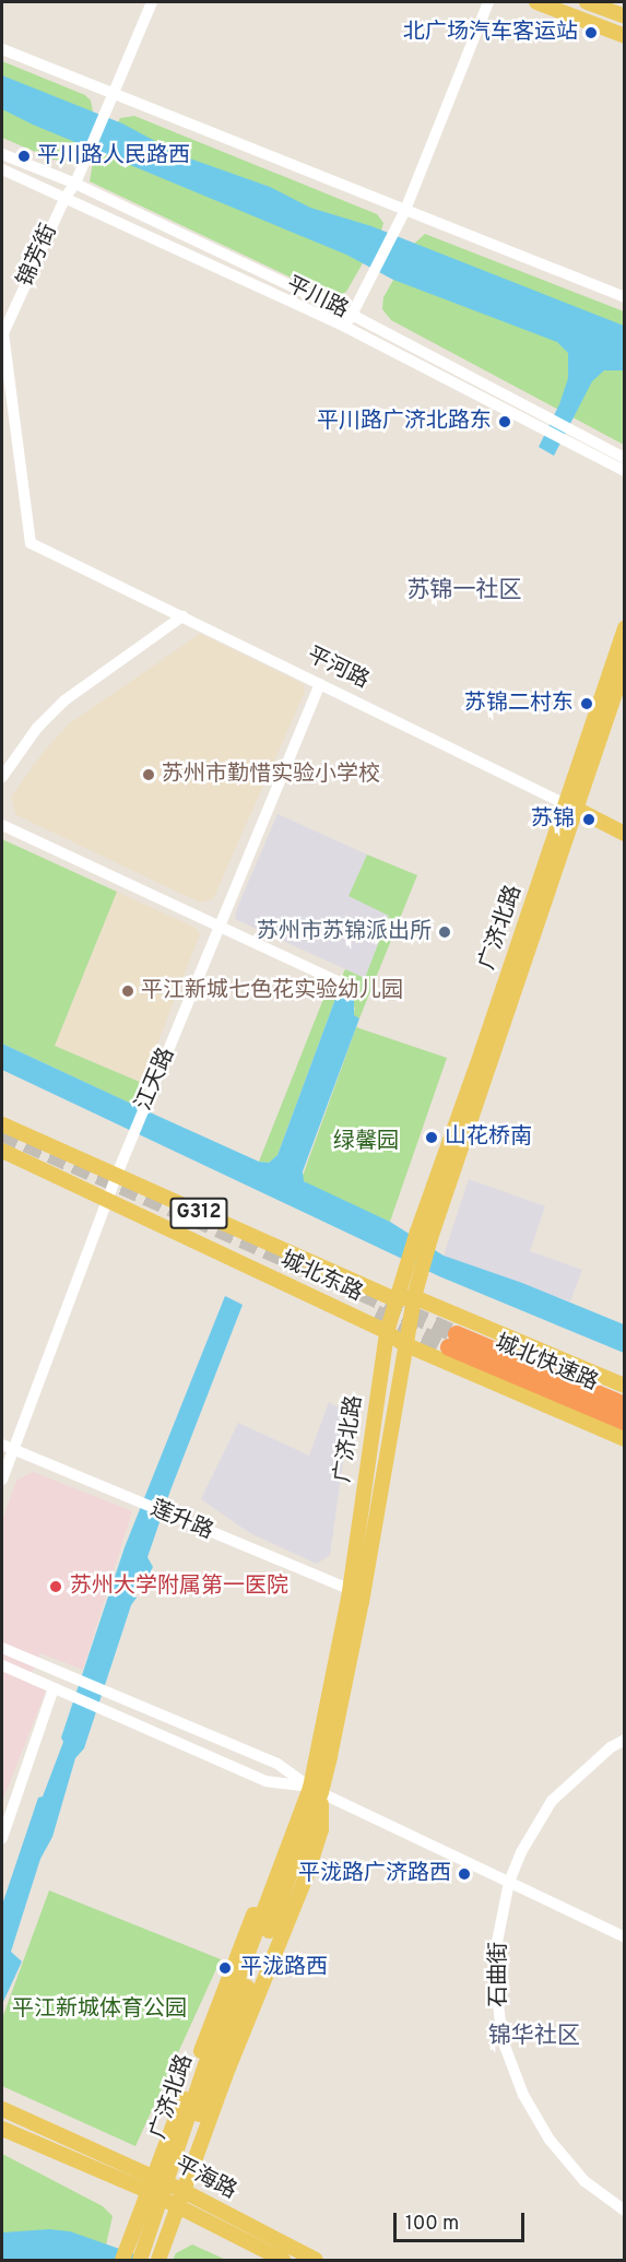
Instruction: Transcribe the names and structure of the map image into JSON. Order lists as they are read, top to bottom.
{
  "streets": {
    "highway": ["城北快速路"],
    "main road": [
      "平河路",
      "广济北路",
      "G312",
      "城北东路",
      "平海路"
    ],
    "street": [
      "锦芳街",
      "平川路",
      "江天路",
      "莲升路",
      "石曲街"
    ]
  },
  "crossings": [
    ["锦芳街", "平川路"],
    ["锦芳街", "平河路"],
    ["平河路", "广济北路"],
    ["平河路", "江天路"],
    ["广济北路", "城北东路"],
    ["广济北路", "莲升路"],
    ["江天路", "城北东路"],
    ["江天路", "莲升路"]
  ],
  "districts": ["苏锦一社区", "锦华社区"],
  "parks": ["绿馨园", "平江新城体育公园"],
  "places": [
    "北广场汽车客运站",
    "平川路人民路西",
    "平川路广济北路东",
    "苏锦二村东",
    "苏州市勤惜实验小学校",
    "苏锦",
    "苏州市苏锦派出所",
    "平江新城七色花实验幼儿园",
    "山花桥南",
    "苏州大学附属第一医院",
    "平泷路广济路西",
    "平泷路西"
  ],
  "scale_bar": "100 m"
}
